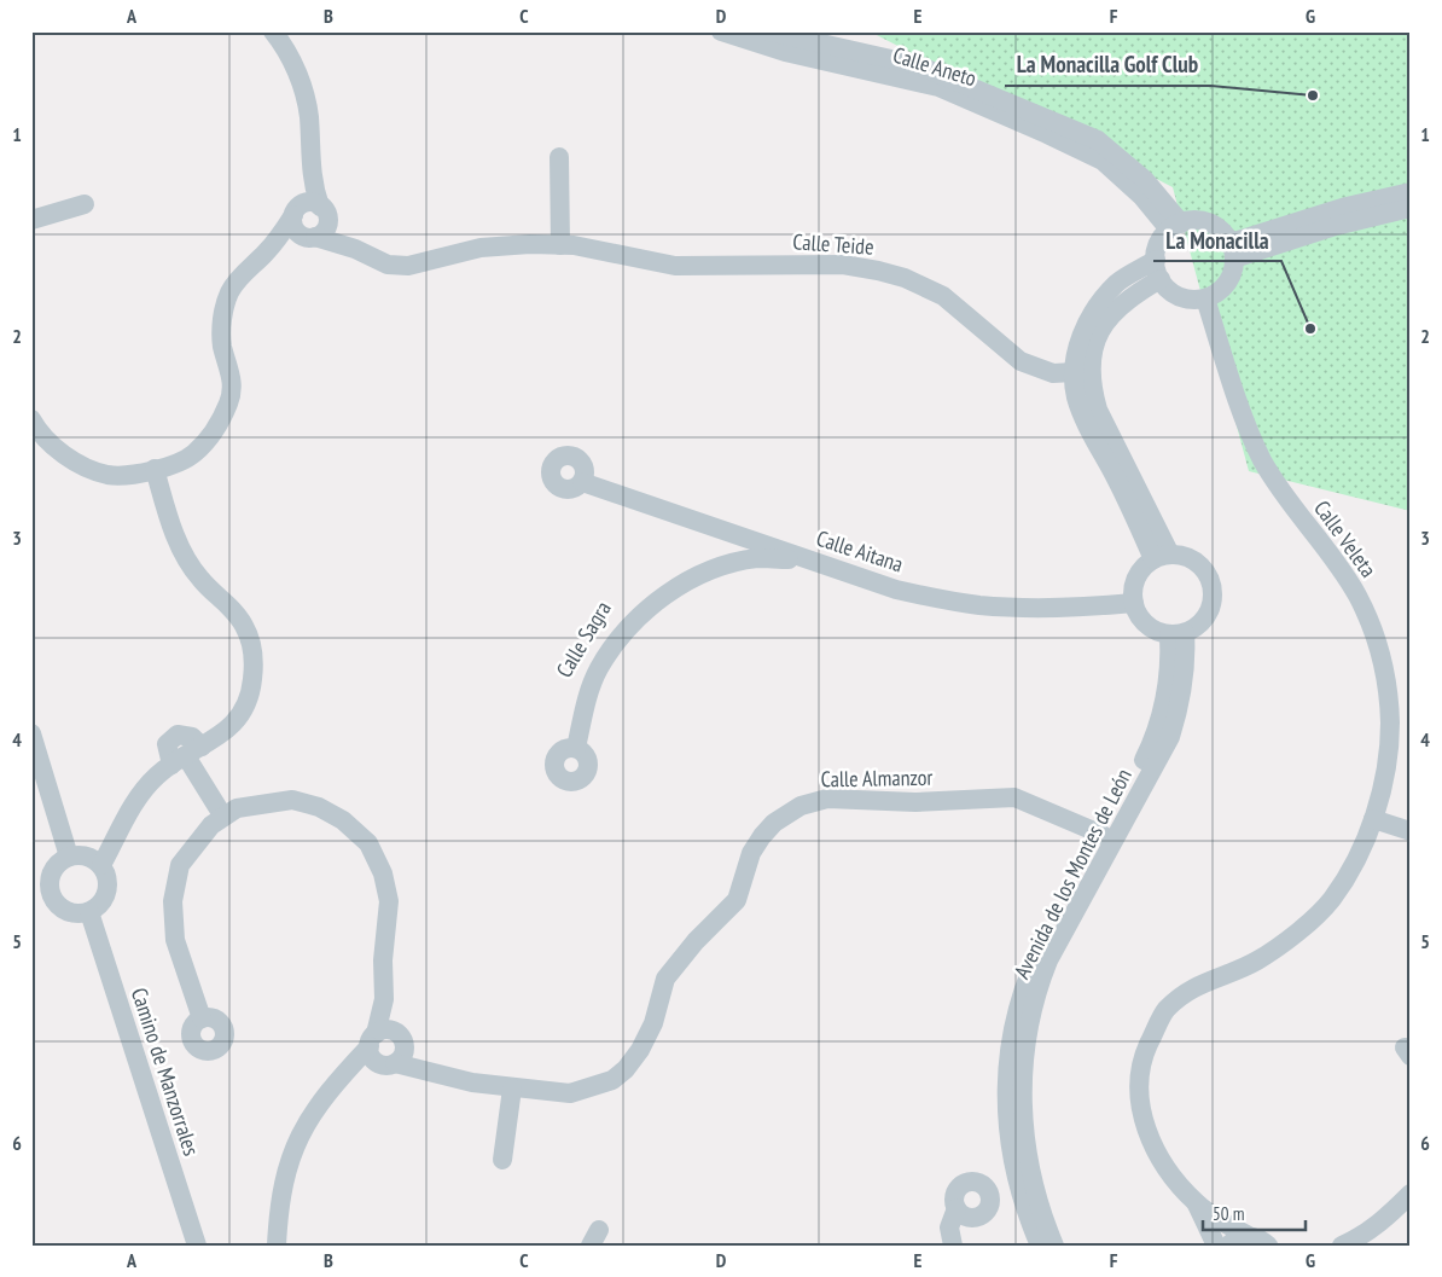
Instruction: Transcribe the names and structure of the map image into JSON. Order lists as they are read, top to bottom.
{
  "streets": {
    "street": [
      "Calle Aneto",
      "Calle Teide",
      "Calle Veleta",
      "Calle Aitana",
      "Calle Sagra",
      "Calle Almanzor",
      "Avenida de los Montes de León",
      "Camino de Manzorrales"
    ]
  },
  "crossings": [
    ["Calle Aneto", "Calle Veleta"],
    ["Calle Aitana", "Calle Sagra"],
    ["Calle Aitana", "Avenida de los Montes de León"],
    ["Calle Almanzor", "Avenida de los Montes de León"]
  ],
  "places": ["La Monacilla Golf Club", "La Monacilla"],
  "scale_bar": "50 m",
  "grid": {
    "columns": [
      "A",
      "B",
      "C",
      "D",
      "E",
      "F",
      "G"
    ],
    "rows": [
      "1",
      "2",
      "3",
      "4",
      "5",
      "6"
    ]
  }
}
